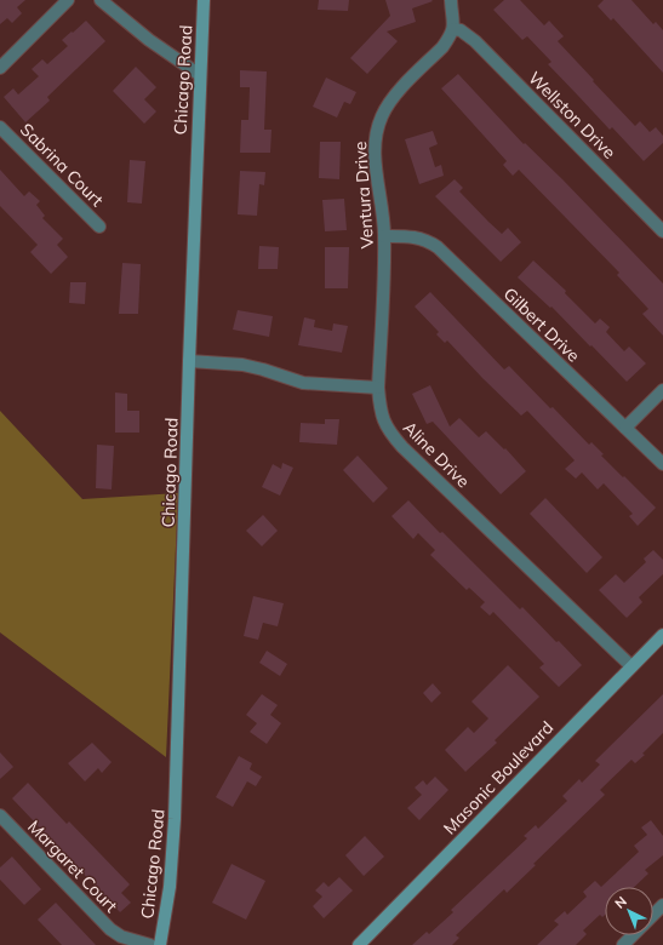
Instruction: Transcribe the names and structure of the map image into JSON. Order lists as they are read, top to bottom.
{
  "streets": {
    "street": [
      "Chicago Road",
      "Wellston Drive",
      "Sabrina Court",
      "Ventura Drive",
      "Gilbert Drive",
      "Aline Drive",
      "Masonic Boulevard",
      "Margaret Court"
    ]
  },
  "crossings": [
    ["Wellston Drive", "Ventura Drive"],
    ["Ventura Drive", "Gilbert Drive"],
    ["Ventura Drive", "Aline Drive"],
    ["Aline Drive", "Masonic Boulevard"]
  ],
  "north": "top left"
}
